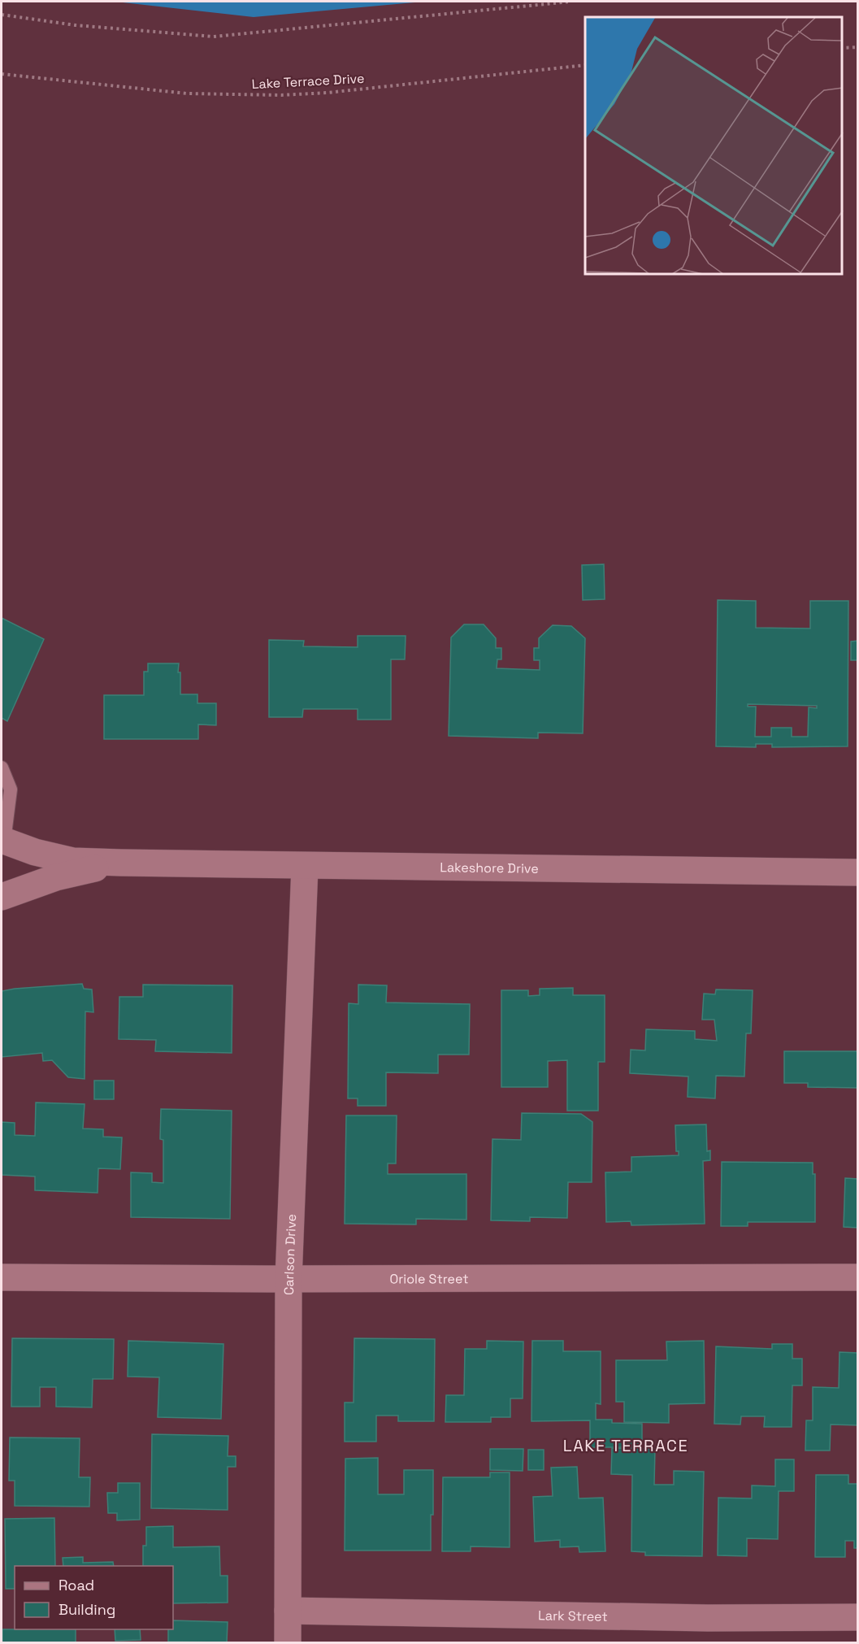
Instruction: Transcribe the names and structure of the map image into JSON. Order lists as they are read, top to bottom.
{
  "streets": {
    "street": [
      "Lakeshore Drive",
      "Carlson Drive",
      "Oriole Street",
      "Lark Street"
    ],
    "path": ["Lake Terrace Drive"]
  },
  "crossings": [
    ["Lakeshore Drive", "Carlson Drive"],
    ["Carlson Drive", "Oriole Street"],
    ["Carlson Drive", "Lark Street"]
  ],
  "districts": ["LAKE TERRACE"],
  "legend": ["Road", "Building"]
}
